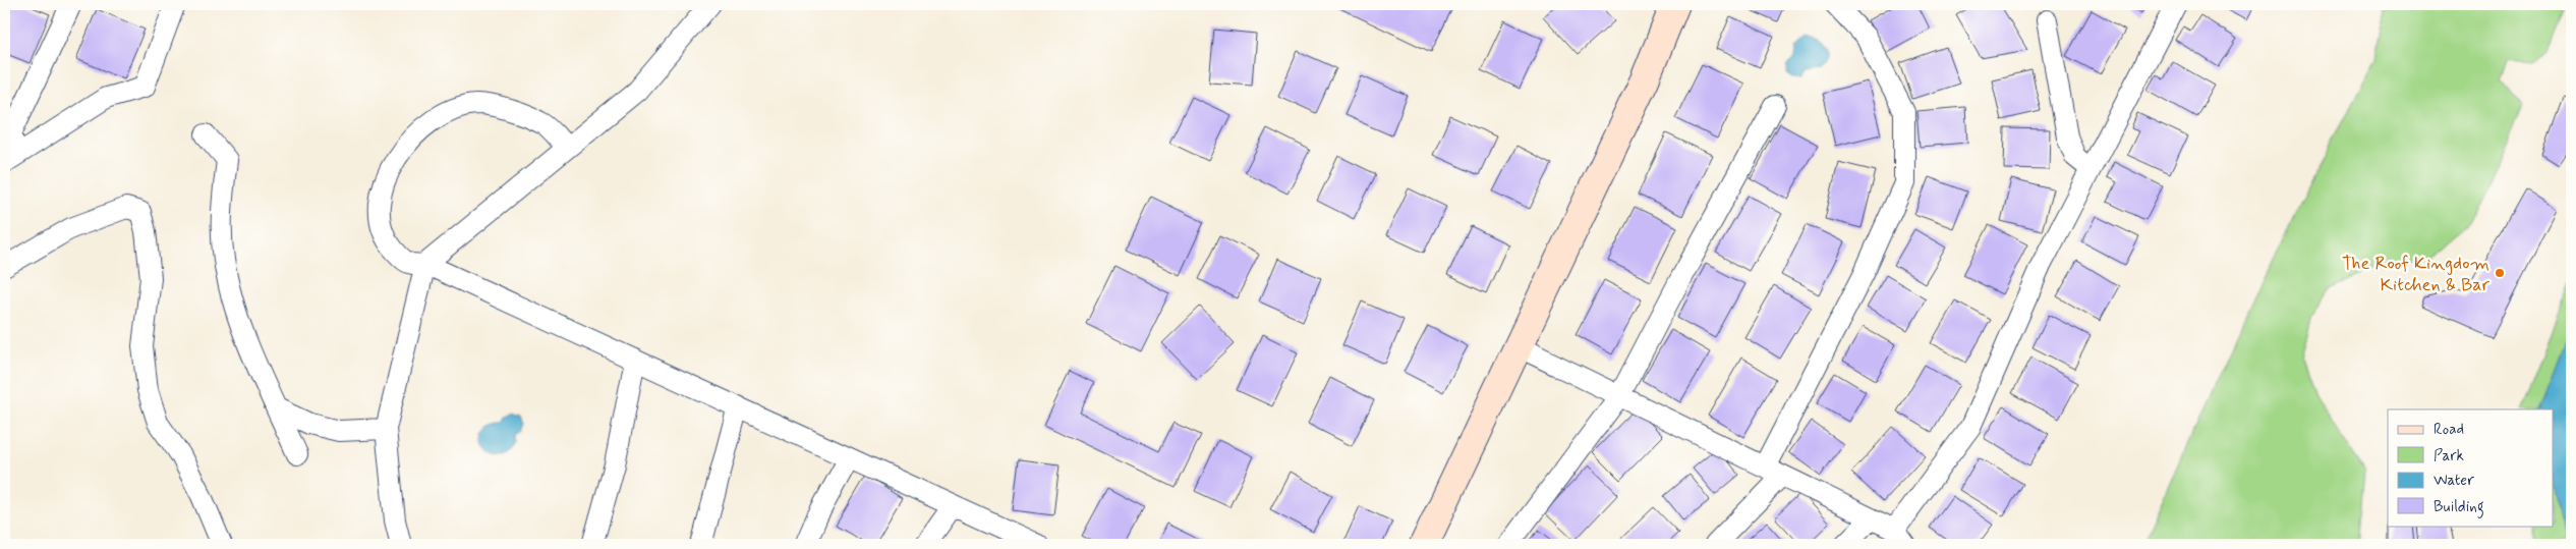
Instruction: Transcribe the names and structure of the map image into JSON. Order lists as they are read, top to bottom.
{
  "places": ["The Roof Kingdom Kitchen & Bar"],
  "legend": [
    "Road",
    "Park",
    "Water",
    "Building"
  ]
}
